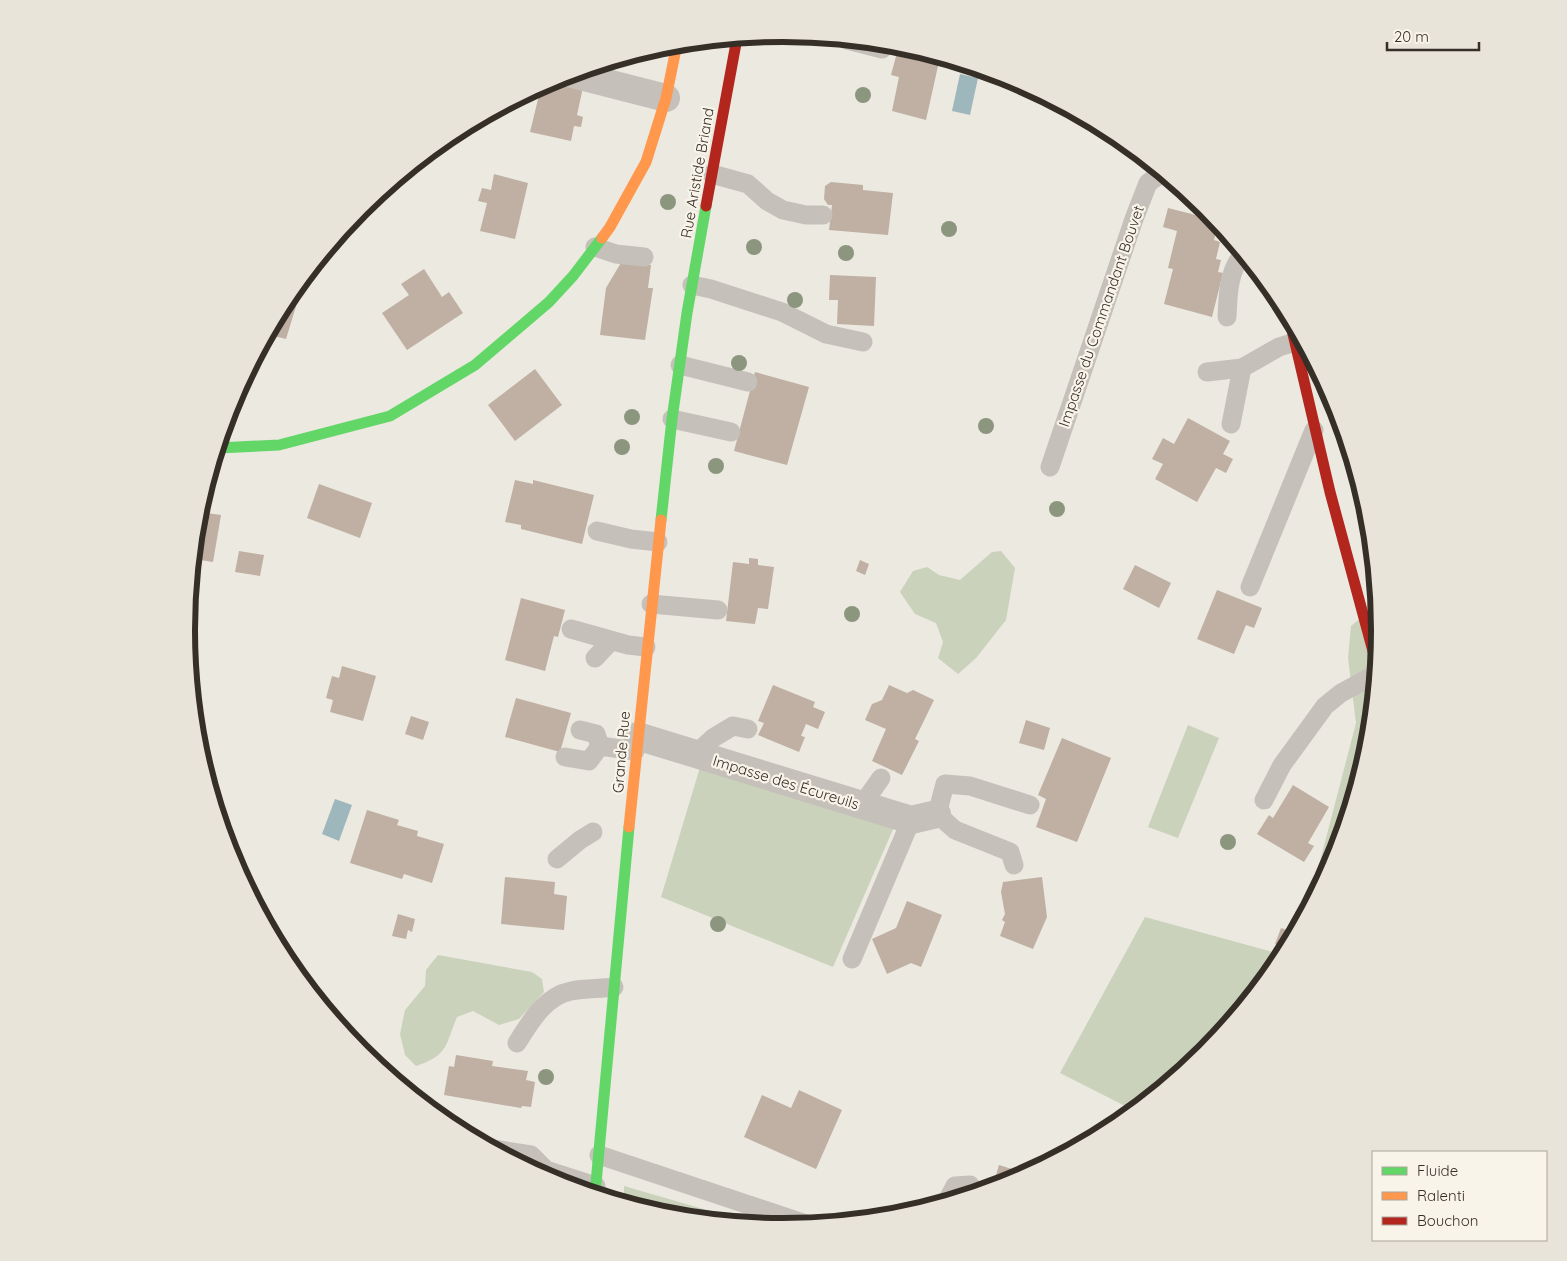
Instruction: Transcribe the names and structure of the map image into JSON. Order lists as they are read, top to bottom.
{
  "streets": {
    "street": ["Rue Aristide Briand", "Grande Rue", "Impasse des Écureuils"],
    "lane": ["Impasse du Commandant Bouvet"]
  },
  "crossings": [
    ["Rue Aristide Briand", "Grande Rue"],
    ["Grande Rue", "Impasse des Écureuils"]
  ],
  "legend": ["Fluide", "Ralenti", "Bouchon"],
  "scale_bar": "20 m"
}
